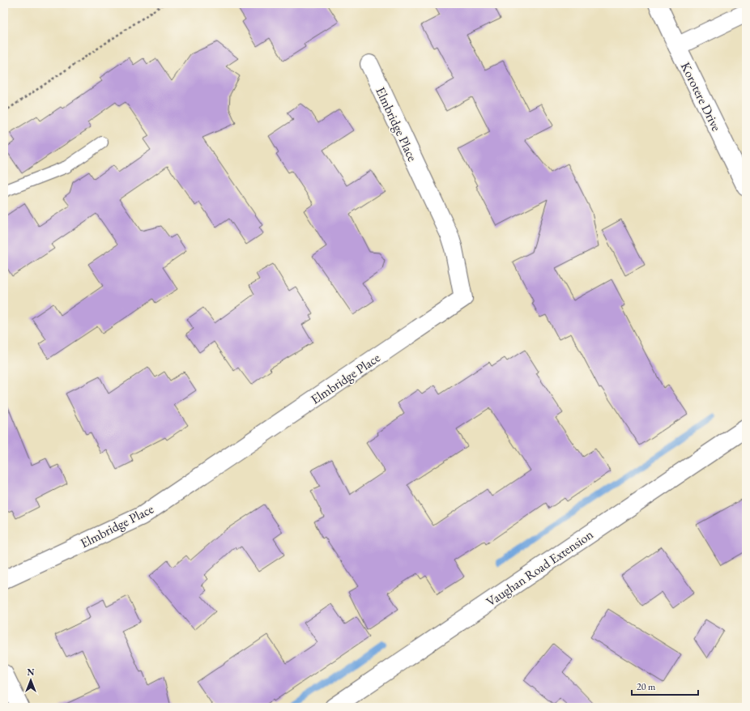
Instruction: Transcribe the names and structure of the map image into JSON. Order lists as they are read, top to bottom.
{
  "streets": {
    "street": ["Korotere Drive", "Elmbridge Place", "Vaughan Road Extension"]
  },
  "scale_bar": "20 m",
  "north": "top"
}
